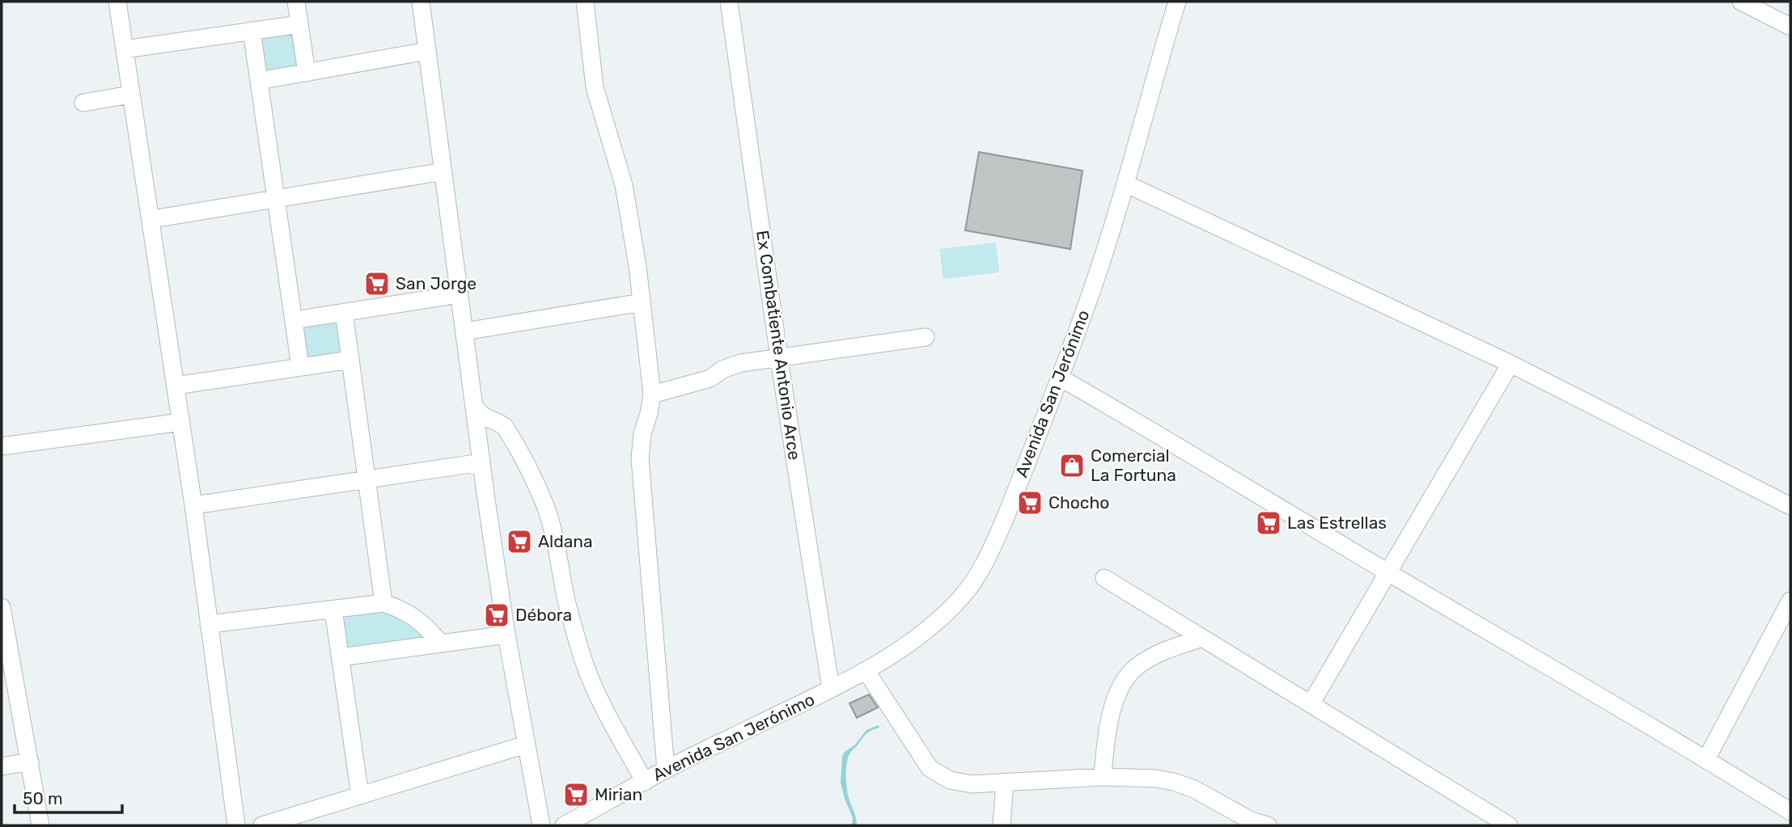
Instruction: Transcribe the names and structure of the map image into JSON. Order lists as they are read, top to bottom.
{
  "streets": {
    "street": ["Ex Combatiente Antonio Arce", "Avenida San Jerónimo"]
  },
  "crossings": [
    ["Ex Combatiente Antonio Arce", "Avenida San Jerónimo"]
  ],
  "places": {
    "supermarket": [
      "San Jorge",
      "Chocho",
      "Las Estrellas",
      "Aldana",
      "Débora",
      "Mirian"
    ],
    "shop": ["Comercial La Fortuna"]
  },
  "scale_bar": "50 m"
}
